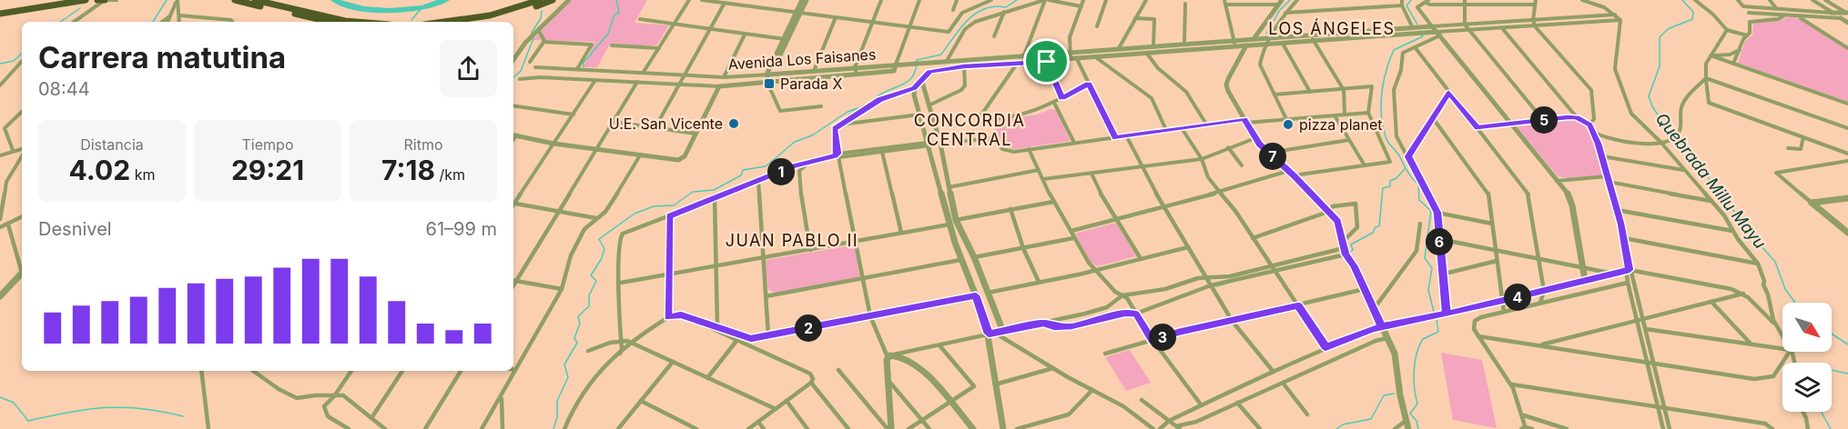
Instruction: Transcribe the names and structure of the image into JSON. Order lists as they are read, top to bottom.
{
  "streets": {
    "street": ["Avenida Los Faisanes"]
  },
  "districts": ["LOS ÁNGELES", "CONCORDIA CENTRAL", "JUAN PABLO II"],
  "water": ["Quebrada Millu Mayu"],
  "places": {
    "transit": ["Parada X"],
    "other": ["U.E. San Vicente", "pizza planet"]
  },
  "north": "bottom right",
  "page": {
    "heading": ["Carrera matutina", "08:44"],
    "pins": [
      "5",
      "7",
      "1",
      "6",
      "4",
      "2",
      "3"
    ],
    "stats": [
      ["Distancia", "4.02 km"],
      ["Tiempo", "29:21"],
      ["Ritmo", "7:18 /km"]
    ],
    "chart": ["Desnivel", "61–99 m"]
  }
}
